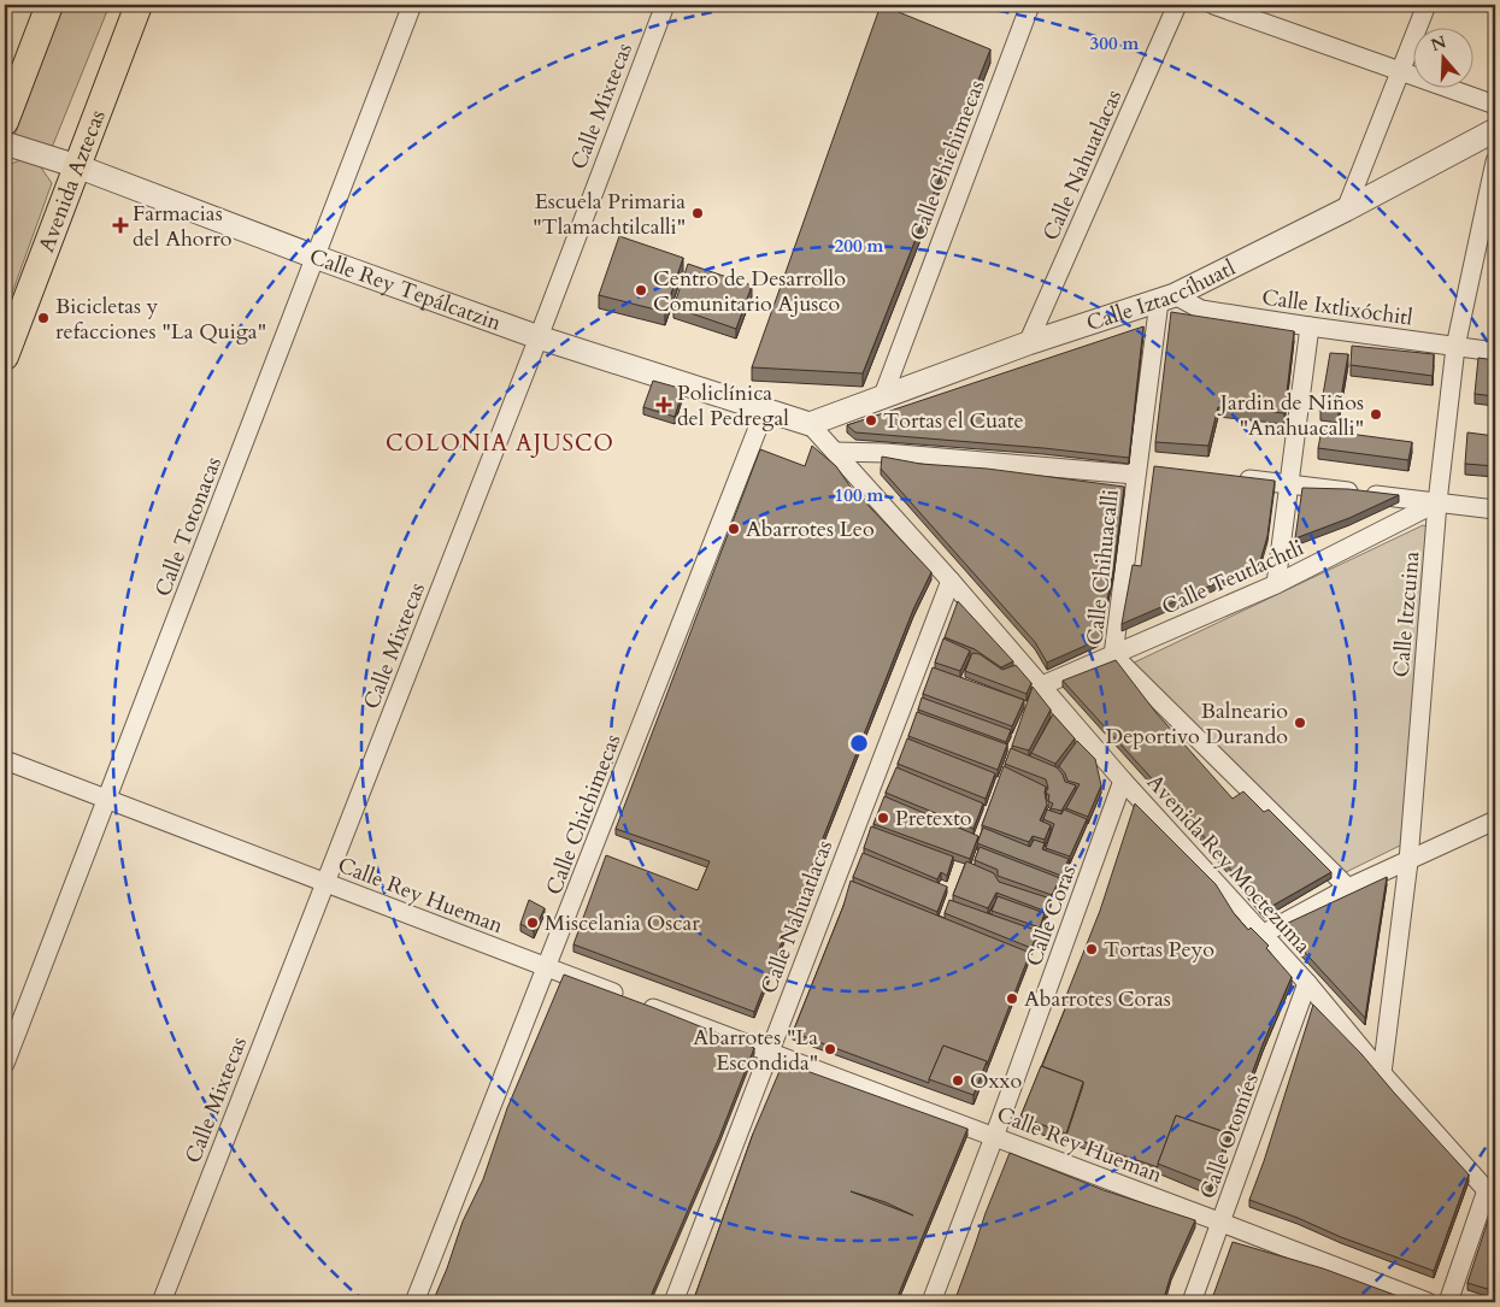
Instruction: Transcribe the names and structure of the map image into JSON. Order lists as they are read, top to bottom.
{
  "streets": {
    "main road": ["Avenida Aztecas"],
    "street": [
      "Calle Mixtecas",
      "Calle Chichimecas",
      "Calle Nahuatlacas",
      "Calle Rey Tepálcatzin",
      "Calle Iztaccíhuatl",
      "Calle Ixtlixóchitl",
      "Calle Totonacas",
      "Calle Chihuacalli",
      "Calle Teutlachtli",
      "Calle Itzcuina",
      "Avenida Rey Moctezuma",
      "Calle Rey Hueman",
      "Calle Coras",
      "Calle Otomíes"
    ]
  },
  "crossings": [
    ["Calle Mixtecas", "Calle Rey Tepálcatzin"],
    ["Calle Mixtecas", "Calle Rey Hueman"],
    ["Calle Chichimecas", "Calle Rey Tepálcatzin"],
    ["Calle Chichimecas", "Calle Iztaccíhuatl"],
    ["Calle Chichimecas", "Calle Rey Hueman"],
    ["Calle Nahuatlacas", "Calle Iztaccíhuatl"],
    ["Calle Nahuatlacas", "Avenida Rey Moctezuma"],
    ["Calle Nahuatlacas", "Calle Rey Hueman"],
    ["Avenida Aztecas", "Calle Rey Tepálcatzin"],
    ["Calle Rey Tepálcatzin", "Calle Iztaccíhuatl"],
    ["Calle Rey Tepálcatzin", "Calle Totonacas"],
    ["Calle Rey Tepálcatzin", "Avenida Rey Moctezuma"],
    ["Calle Iztaccíhuatl", "Calle Ixtlixóchitl"],
    ["Calle Iztaccíhuatl", "Calle Chihuacalli"],
    ["Calle Iztaccíhuatl", "Avenida Rey Moctezuma"],
    ["Calle Ixtlixóchitl", "Calle Chihuacalli"],
    ["Calle Ixtlixóchitl", "Calle Itzcuina"],
    ["Calle Totonacas", "Calle Rey Hueman"],
    ["Calle Chihuacalli", "Calle Teutlachtli"],
    ["Calle Teutlachtli", "Calle Itzcuina"],
    ["Calle Teutlachtli", "Avenida Rey Moctezuma"],
    ["Calle Itzcuina", "Avenida Rey Moctezuma"],
    ["Avenida Rey Moctezuma", "Calle Coras"],
    ["Avenida Rey Moctezuma", "Calle Otomíes"],
    ["Calle Rey Hueman", "Calle Coras"],
    ["Calle Rey Hueman", "Calle Otomíes"]
  ],
  "districts": ["COLONIA AJUSCO"],
  "places": {
    "other": [
      "Escuela Primaria \"Tlamachtilcalli\"",
      "Centro de Desarrollo Comunitario Ajusco",
      "Bicicletas y refacciones \"La Quiga\"",
      "Jardin de Niños \"Anahuacalli\"",
      "Tortas el Cuate",
      "Abarrotes Leo",
      "Balneario Deportivo Durando",
      "Pretexto",
      "Miscelania Oscar",
      "Tortas Peyo",
      "Abarrotes Coras",
      "Abarrotes \"La Escondida\"",
      "Oxxo"
    ],
    "health": ["Farmacias del Ahorro", "Policlínica del Pedregal"]
  },
  "north": "top",
  "rings": ["300 m", "200 m", "100 m"]
}
